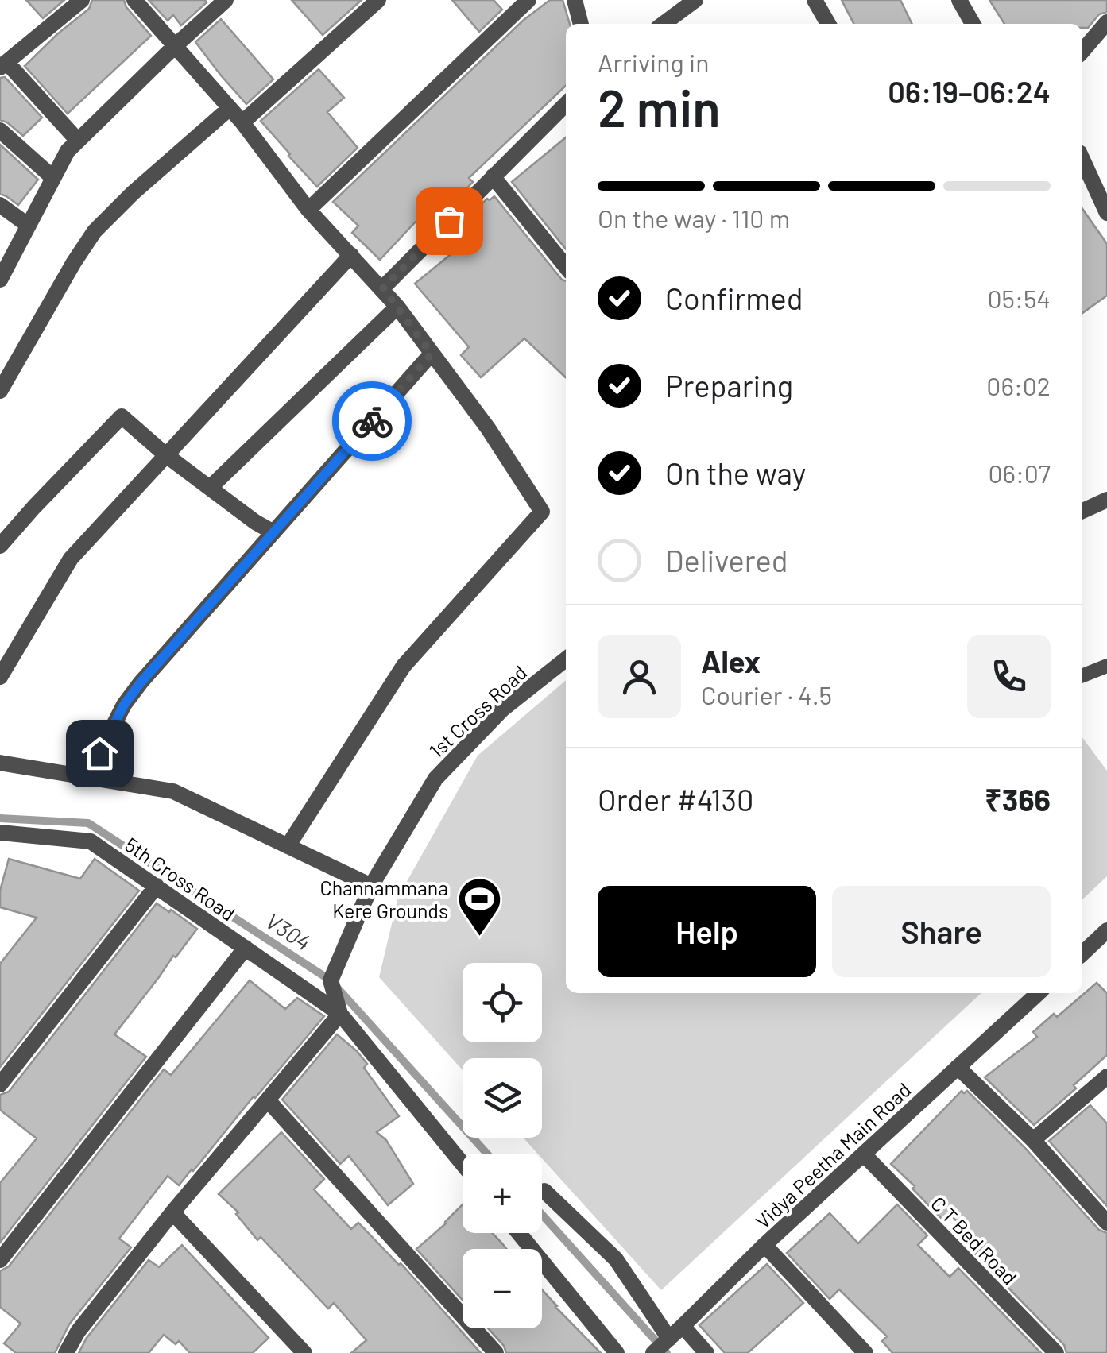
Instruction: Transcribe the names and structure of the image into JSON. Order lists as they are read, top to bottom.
{
  "streets": {
    "street": [
      "1st Cross Road",
      "5th Cross Road",
      "Vidya Peetha Main Road",
      "C T Bed Road"
    ]
  },
  "crossings": [
    ["1st Cross Road", "5th Cross Road"],
    ["Vidya Peetha Main Road", "C T Bed Road"]
  ],
  "water": ["V304"],
  "places": {
    "sports": ["Channammana Kere Grounds"]
  },
  "page": {
    "heading": ["2 min", "Arriving in", "06:19–06:24"],
    "panel": [
      "Alex",
      "Courier · 4.5",
      "Order #4130",
      "₹366"
    ],
    "bar": "On the way · 110 m",
    "list": [
      ["Confirmed", "05:54"],
      ["Preparing", "06:02"],
      ["On the way", "06:07"],
      "Delivered"
    ],
    "buttons": ["Help", "Share"],
    "map_buttons": ["+", "−"]
  }
}
